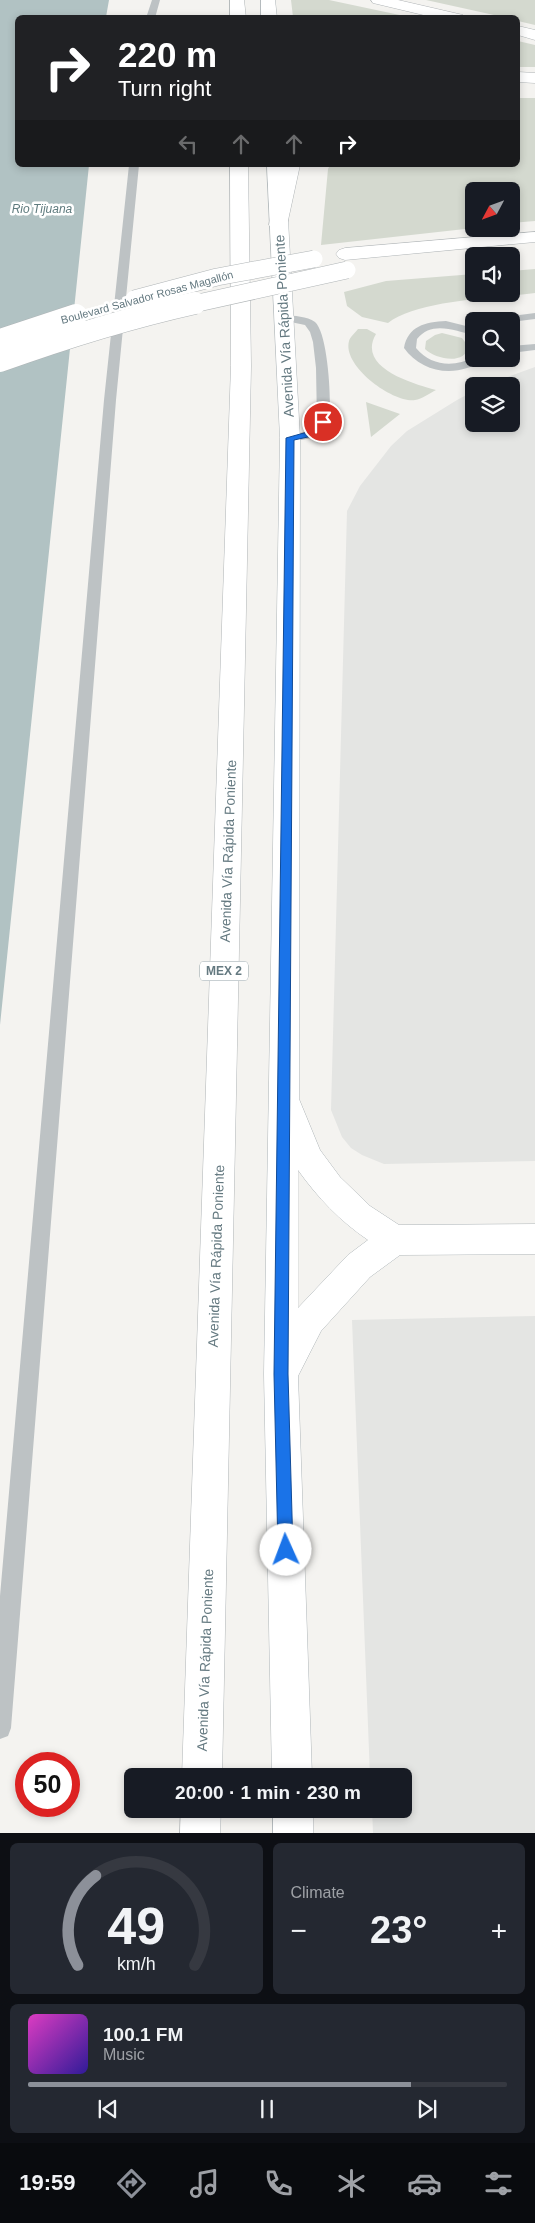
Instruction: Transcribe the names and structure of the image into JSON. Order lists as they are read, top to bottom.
{
  "streets": {
    "main road": ["Boulevard Salvador Rosas Magallón", "Avenida Vía Rápida Poniente", "MEX 2"]
  },
  "water": ["Rio Tijuana"],
  "north": "bottom left",
  "page": {
    "turn": ["220 m", "Turn right"],
    "limit": "50",
    "trip": "20:00 · 1 min · 230 m",
    "tile": "Climate",
    "heat": ["−", "23°", "+"],
    "song": ["100.1 FM", "Music"],
    "tabs": "19:59",
    "gauge": ["49", "km/h"]
  }
}
